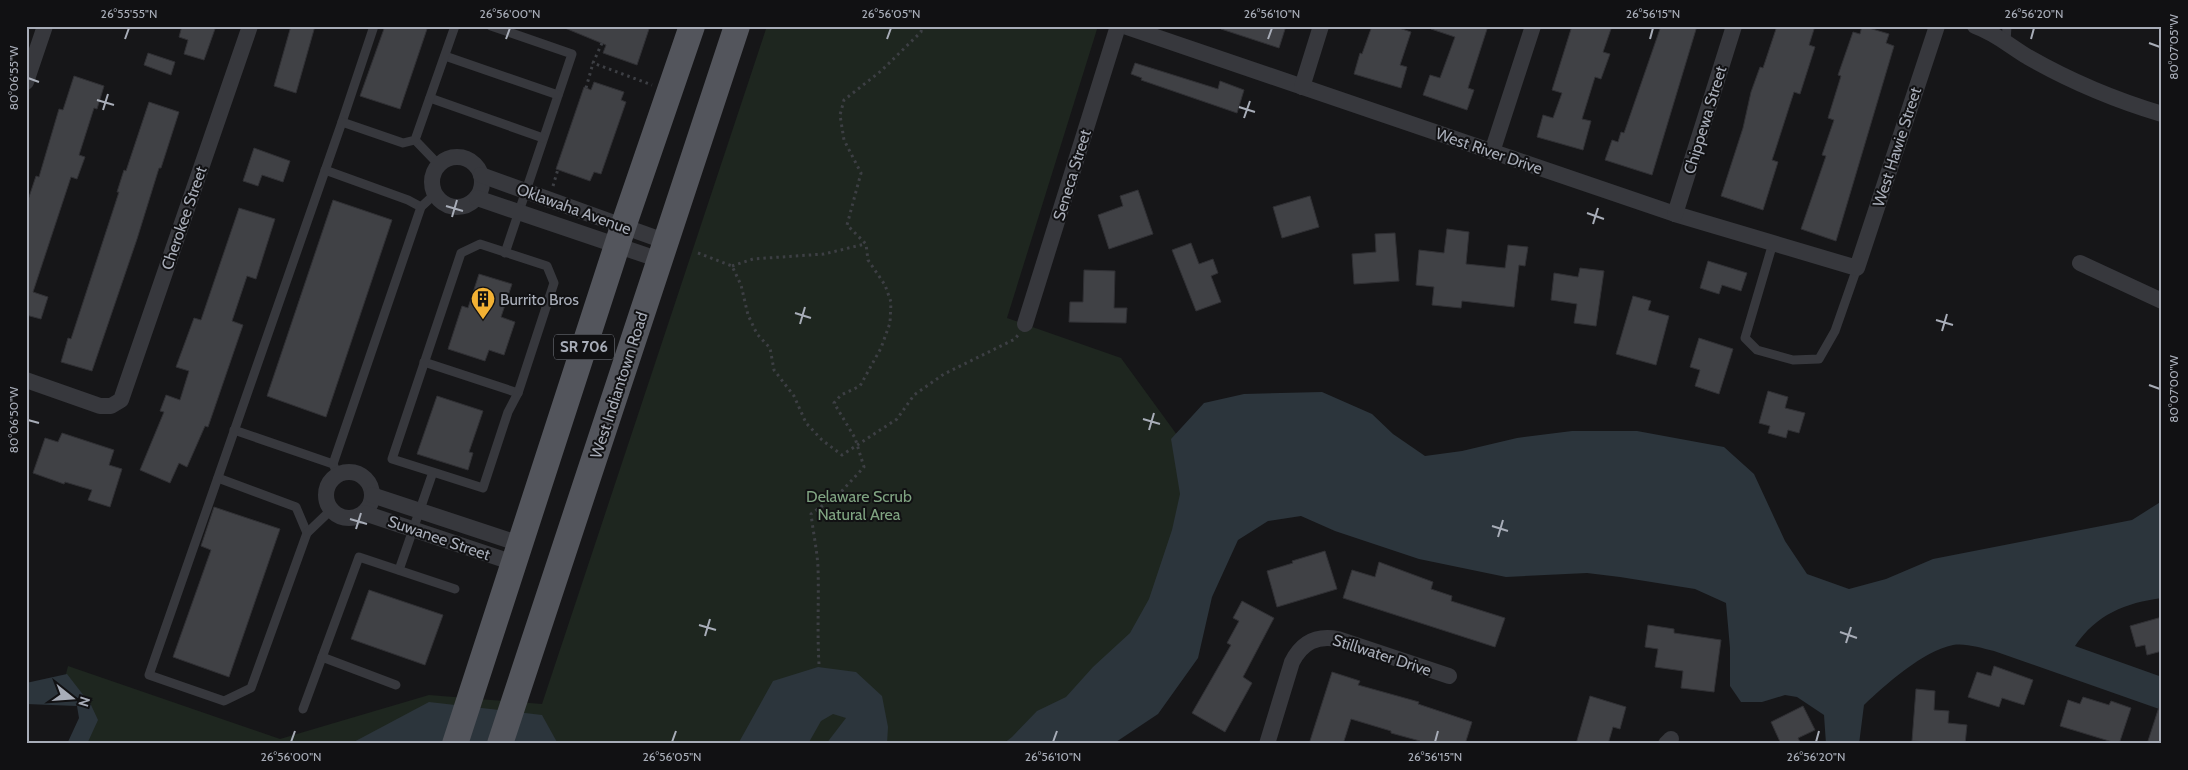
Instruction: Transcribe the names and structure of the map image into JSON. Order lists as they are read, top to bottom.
{
  "streets": {
    "main road": ["SR 706", "West Indiantown Road"],
    "street": [
      "Chippewa Street",
      "West Hawie Street",
      "West River Drive",
      "Seneca Street",
      "Oklawaha Avenue",
      "Cherokee Street",
      "Suwanee Street",
      "Stillwater Drive"
    ]
  },
  "crossings": [
    ["Chippewa Street", "West River Drive"],
    ["West Hawie Street", "West River Drive"],
    ["Oklawaha Avenue", "SR 706"],
    ["Oklawaha Avenue", "West Indiantown Road"],
    ["SR 706", "Suwanee Street"]
  ],
  "parks": ["Delaware Scrub Natural Area"],
  "places": {
    "building": ["Burrito Bros"]
  },
  "north": "right",
  "coordinates": [
    "26°55'55\"N",
    "26°56'00\"N",
    "26°56'05\"N",
    "26°56'10\"N",
    "26°56'15\"N",
    "26°56'20\"N",
    "80°07'05\"W",
    "80°06'55\"W",
    "80°07'00\"W",
    "80°06'50\"W"
  ]
}
